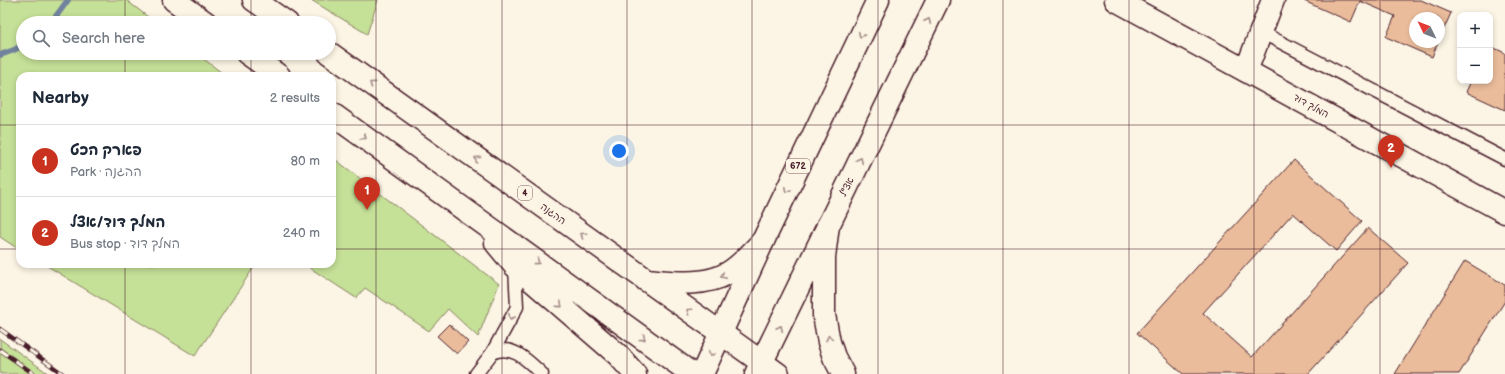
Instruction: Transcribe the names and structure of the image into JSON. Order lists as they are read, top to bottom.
{
  "streets": {
    "main road": [
      "המלך דוד",
      "672",
      "אצ\"ל",
      "4",
      "ההגנה"
    ]
  },
  "crossings": [
    ["672", "ההגנה"],
    ["אצ\"ל", "ההגנה"]
  ],
  "north": "top left",
  "page": {
    "map_buttons": ["+", "−"],
    "search": "Search here",
    "heading": ["Nearby", "2 results"],
    "list": [
      {
        "mark": "1",
        "name": "פארק הכט",
        "note": "Park · ההגנה",
        "value": "80 m"
      },
      {
        "mark": "2",
        "name": "המלך דוד/אצל",
        "note": "Bus stop · המלך דוד",
        "value": "240 m"
      }
    ],
    "pins": ["2", "1"]
  }
}
